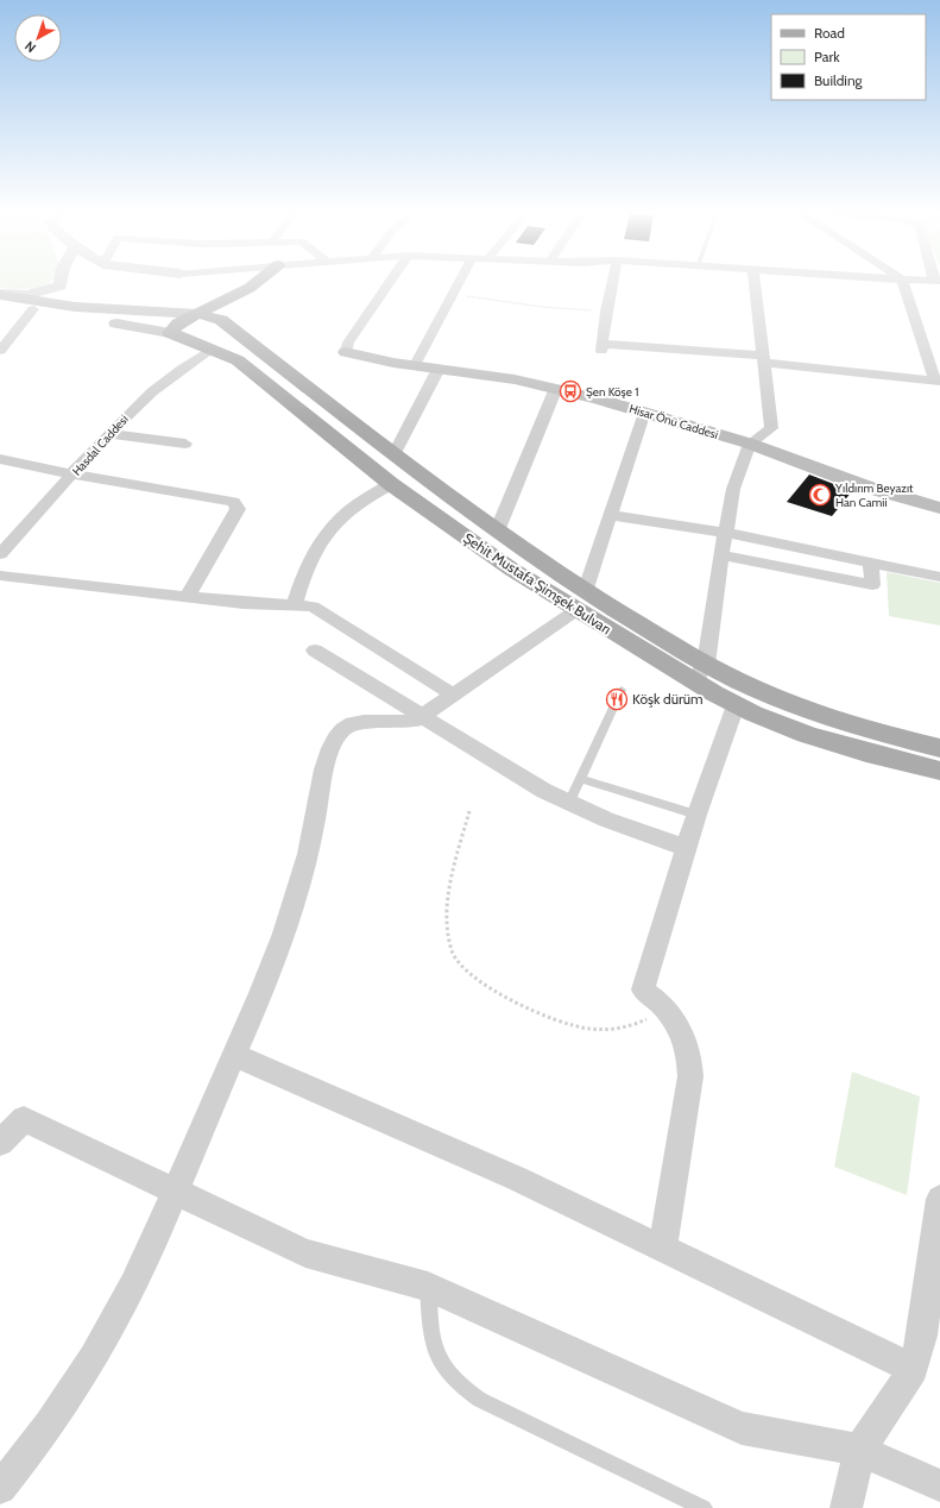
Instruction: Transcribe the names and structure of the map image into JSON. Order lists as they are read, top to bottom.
{
  "streets": {
    "main road": ["Hisar Önü Caddesi", "Şehit Mustafa Şimşek Bulvarı"],
    "street": ["Hasdal Caddesi"]
  },
  "crossings": [
    ["Hasdal Caddesi", "Şehit Mustafa Şimşek Bulvarı"]
  ],
  "places": {
    "bus stop": ["Şen Köşe 1"],
    "mosque": ["Yıldırım Beyazıt Han Camii"],
    "restaurant": ["Köşk dürüm"]
  },
  "legend": ["Road", "Park", "Building"],
  "north": "bottom left"
}
